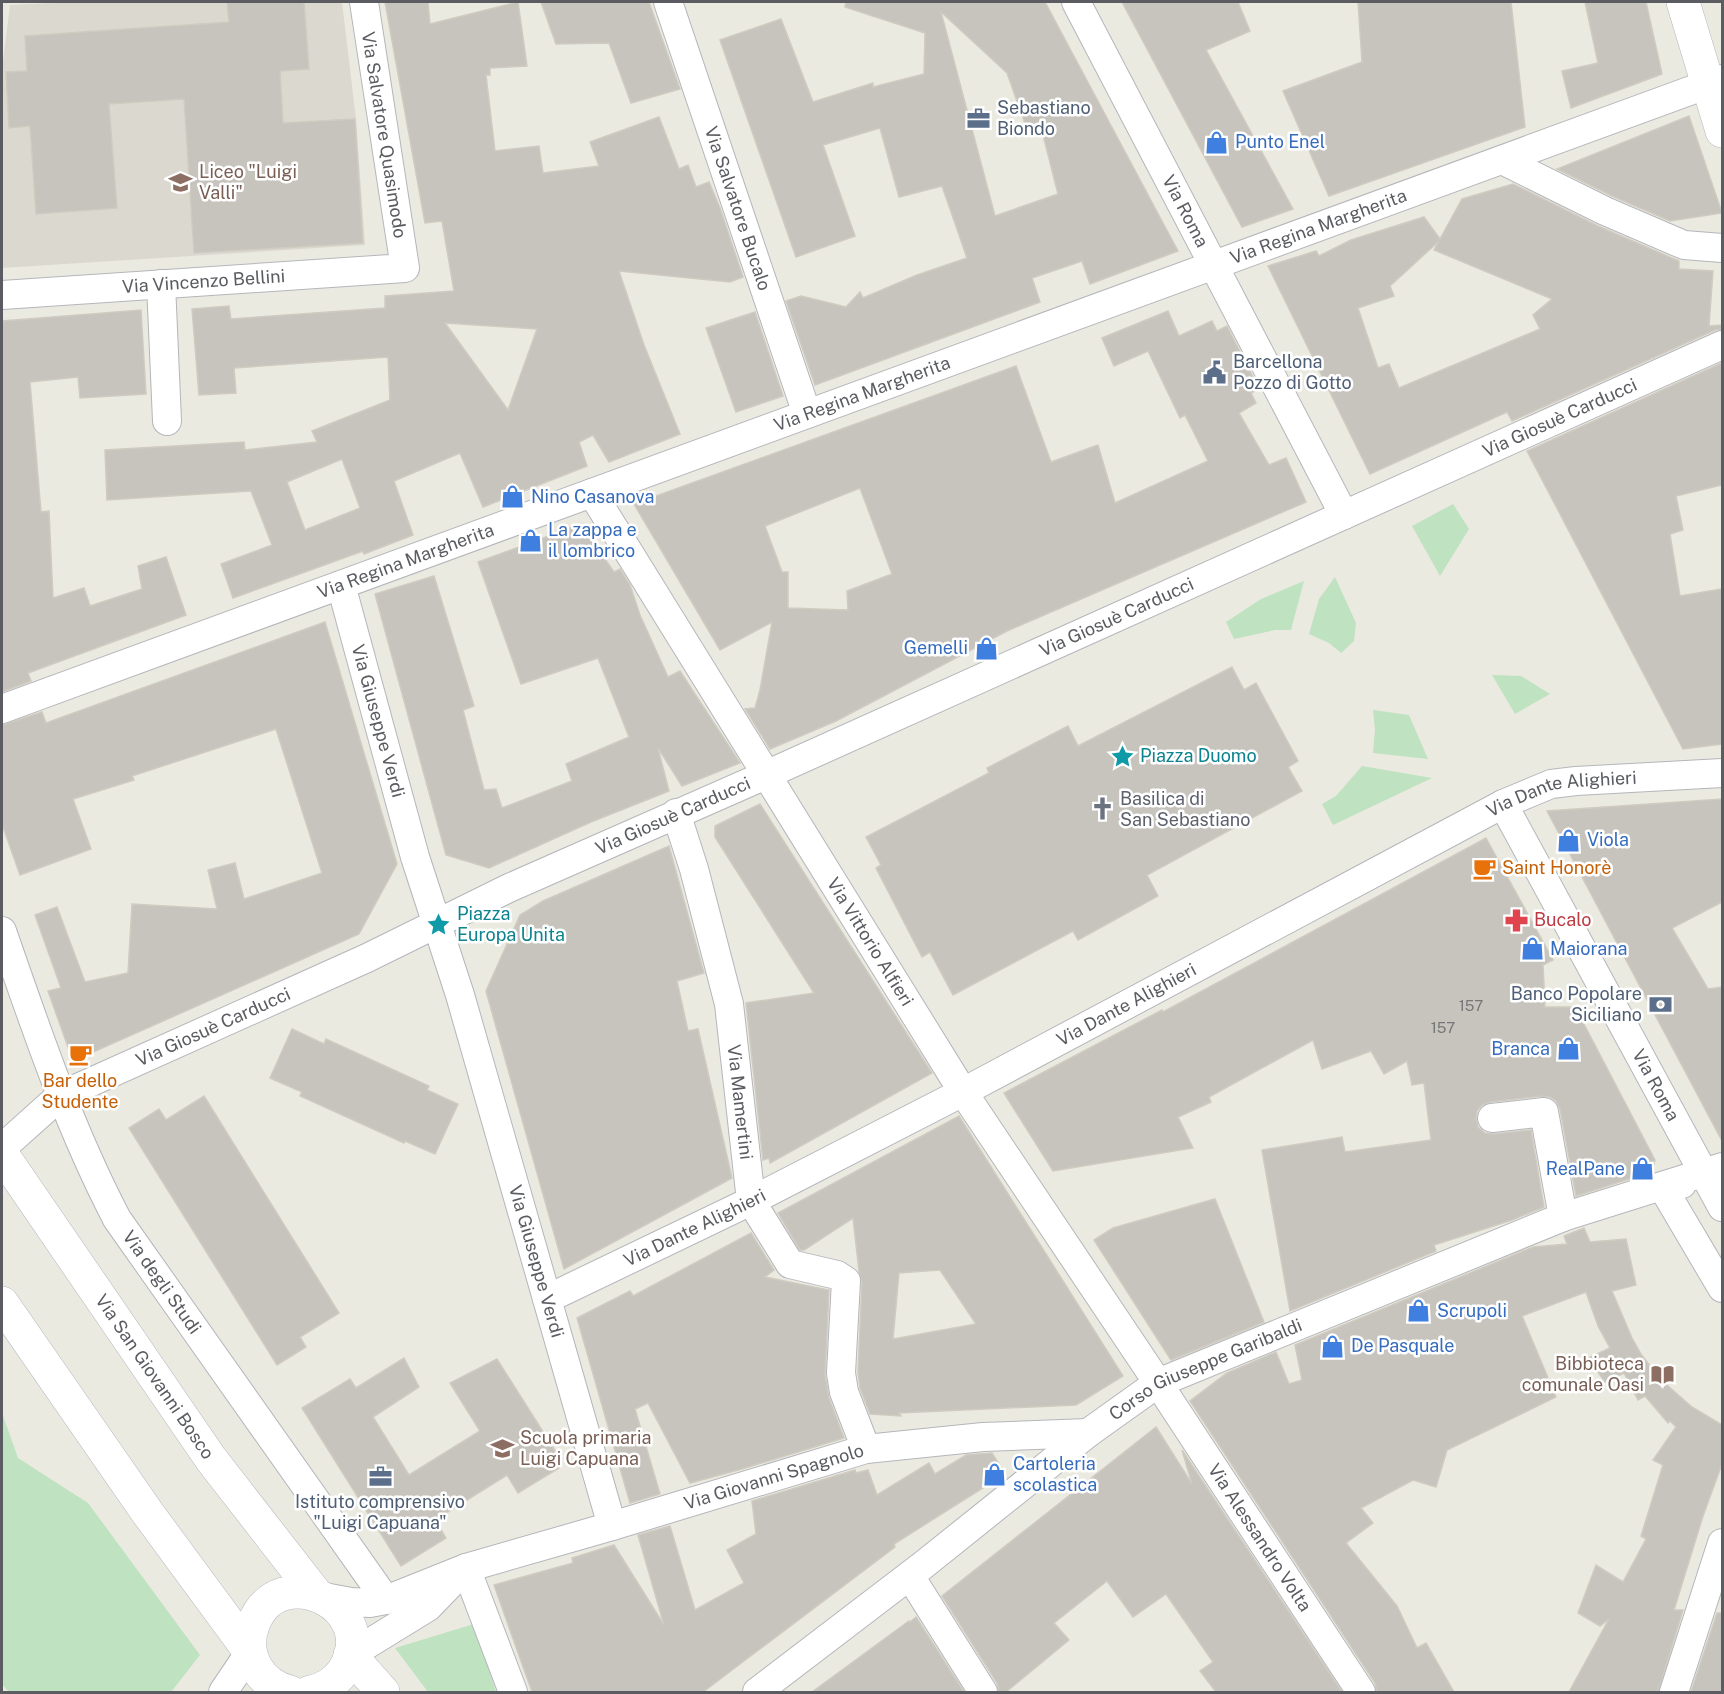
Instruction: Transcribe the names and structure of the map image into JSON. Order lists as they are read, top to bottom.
{
  "streets": {
    "street": [
      "Via Salvatore Quasimodo",
      "Via Salvatore Bucalo",
      "Via Roma",
      "Via Regina Margherita",
      "Via Vincenzo Bellini",
      "Via Giosuè Carducci",
      "Via Giuseppe Verdi",
      "Via Dante Alighieri",
      "Via Vittorio Alfieri",
      "Via Mamertini",
      "Via degli Studi",
      "Corso Giuseppe Garibaldi",
      "Via San Giovanni Bosco",
      "Via Giovanni Spagnolo",
      "Via Alessandro Volta"
    ]
  },
  "crossings": [
    ["Via Salvatore Quasimodo", "Via Vincenzo Bellini"],
    ["Via Salvatore Bucalo", "Via Regina Margherita"],
    ["Via Roma", "Via Regina Margherita"],
    ["Via Roma", "Via Giosuè Carducci"],
    ["Via Roma", "Via Dante Alighieri"],
    ["Via Roma", "Corso Giuseppe Garibaldi"],
    ["Via Regina Margherita", "Via Giuseppe Verdi"],
    ["Via Regina Margherita", "Via Vittorio Alfieri"],
    ["Via Giosuè Carducci", "Via Giuseppe Verdi"],
    ["Via Giosuè Carducci", "Via Vittorio Alfieri"],
    ["Via Giosuè Carducci", "Via Mamertini"],
    ["Via Giosuè Carducci", "Via degli Studi"],
    ["Via Giuseppe Verdi", "Via Dante Alighieri"],
    ["Via Giuseppe Verdi", "Via Giovanni Spagnolo"],
    ["Via Dante Alighieri", "Via Vittorio Alfieri"],
    ["Via Dante Alighieri", "Via Mamertini"],
    ["Via Vittorio Alfieri", "Corso Giuseppe Garibaldi"],
    ["Via Vittorio Alfieri", "Via Alessandro Volta"],
    ["Via Mamertini", "Via Giovanni Spagnolo"],
    ["Via degli Studi", "Via Giovanni Spagnolo"],
    ["Corso Giuseppe Garibaldi", "Via Giovanni Spagnolo"],
    ["Corso Giuseppe Garibaldi", "Via Alessandro Volta"],
    ["Via San Giovanni Bosco", "Via Giovanni Spagnolo"]
  ],
  "places": {
    "office": ["Sebastiano Biondo", "Istituto comprensivo \"Luigi Capuana\""],
    "shop": [
      "Punto Enel",
      "Nino Casanova",
      "La zappa e il lombrico",
      "Gemelli",
      "Viola",
      "Maiorana",
      "Branca",
      "RealPane",
      "Scrupoli",
      "De Pasquale",
      "Cartoleria scolastica"
    ],
    "school or university": ["Liceo \"Luigi Valli\"", "Scuola primaria Luigi Capuana"],
    "public building": ["Barcellona Pozzo di Gotto"],
    "place": ["Piazza Duomo", "Piazza Europa Unita"],
    "church": ["Basilica di San Sebastiano"],
    "cafe": ["Saint Honorè", "Bar dello Studente"],
    "pharmacy": ["Bucalo"],
    "bank": ["Banco Popolare Siciliano"],
    "library": ["Bibbioteca comunale Oasi"]
  },
  "house_numbers": ["157", "157"]
}
